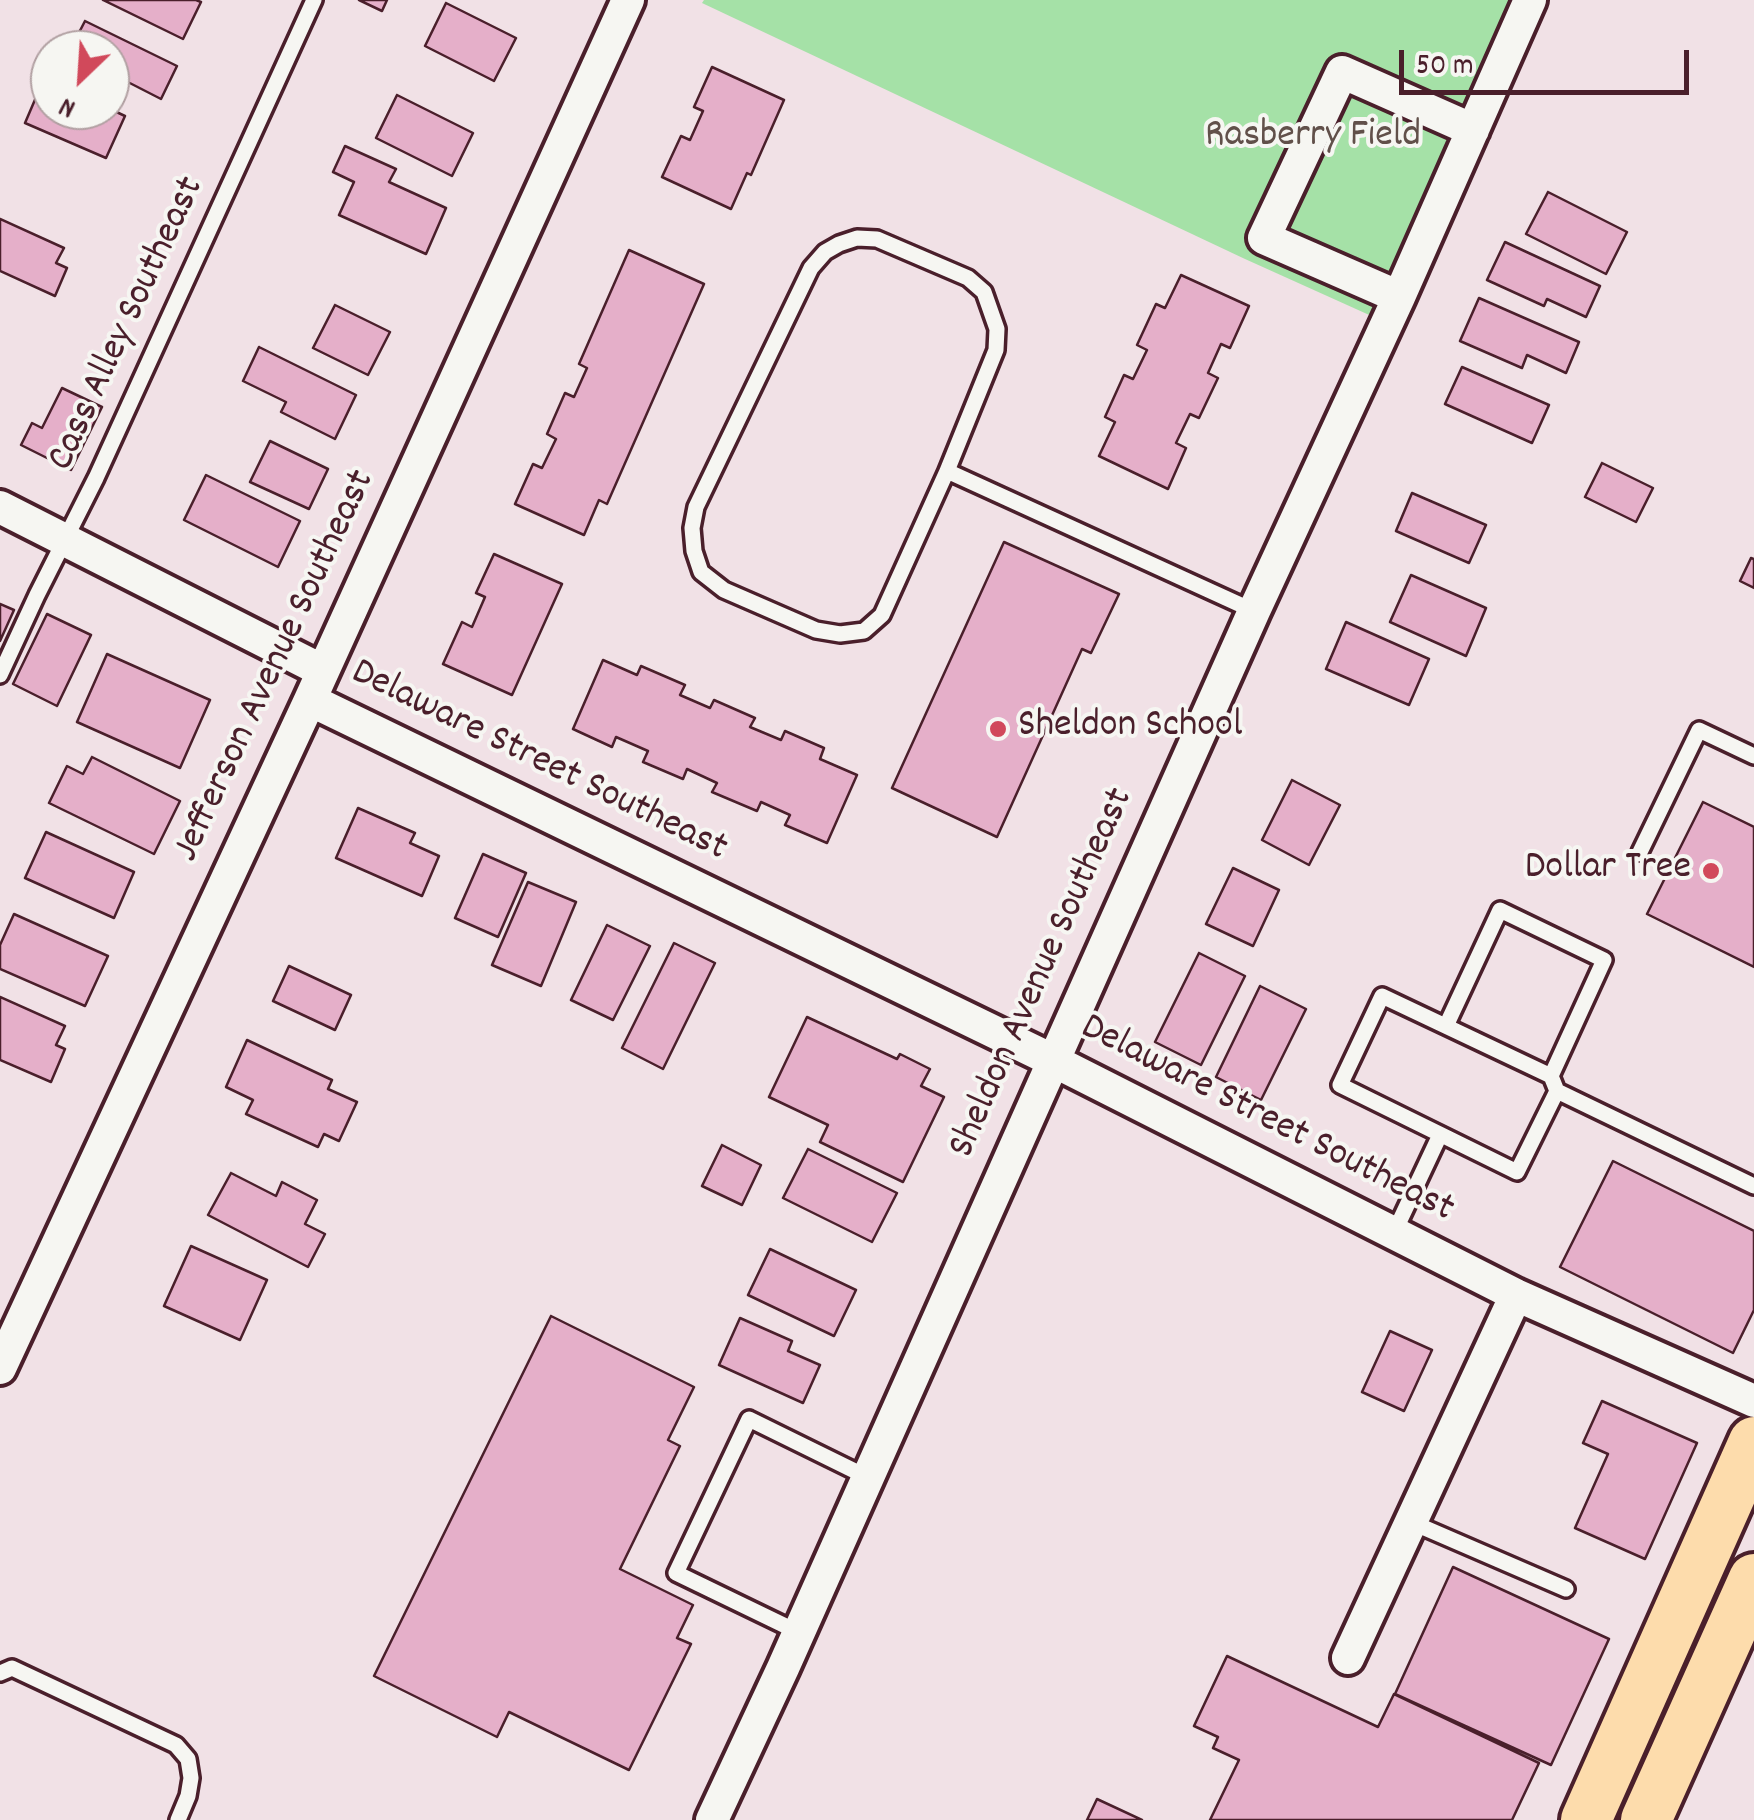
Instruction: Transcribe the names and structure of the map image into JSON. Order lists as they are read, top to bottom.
{
  "streets": {
    "street": ["Jefferson Avenue Southeast", "Delaware Street Southeast", "Sheldon Avenue Southeast"],
    "lane": ["Cass Alley Southeast"]
  },
  "crossings": [
    ["Cass Alley Southeast", "Delaware Street Southeast"],
    ["Jefferson Avenue Southeast", "Delaware Street Southeast"],
    ["Delaware Street Southeast", "Sheldon Avenue Southeast"]
  ],
  "parks": ["Rasberry Field"],
  "places": ["Sheldon School", "Dollar Tree"],
  "scale_bar": "50 m",
  "north": "bottom left"
}
